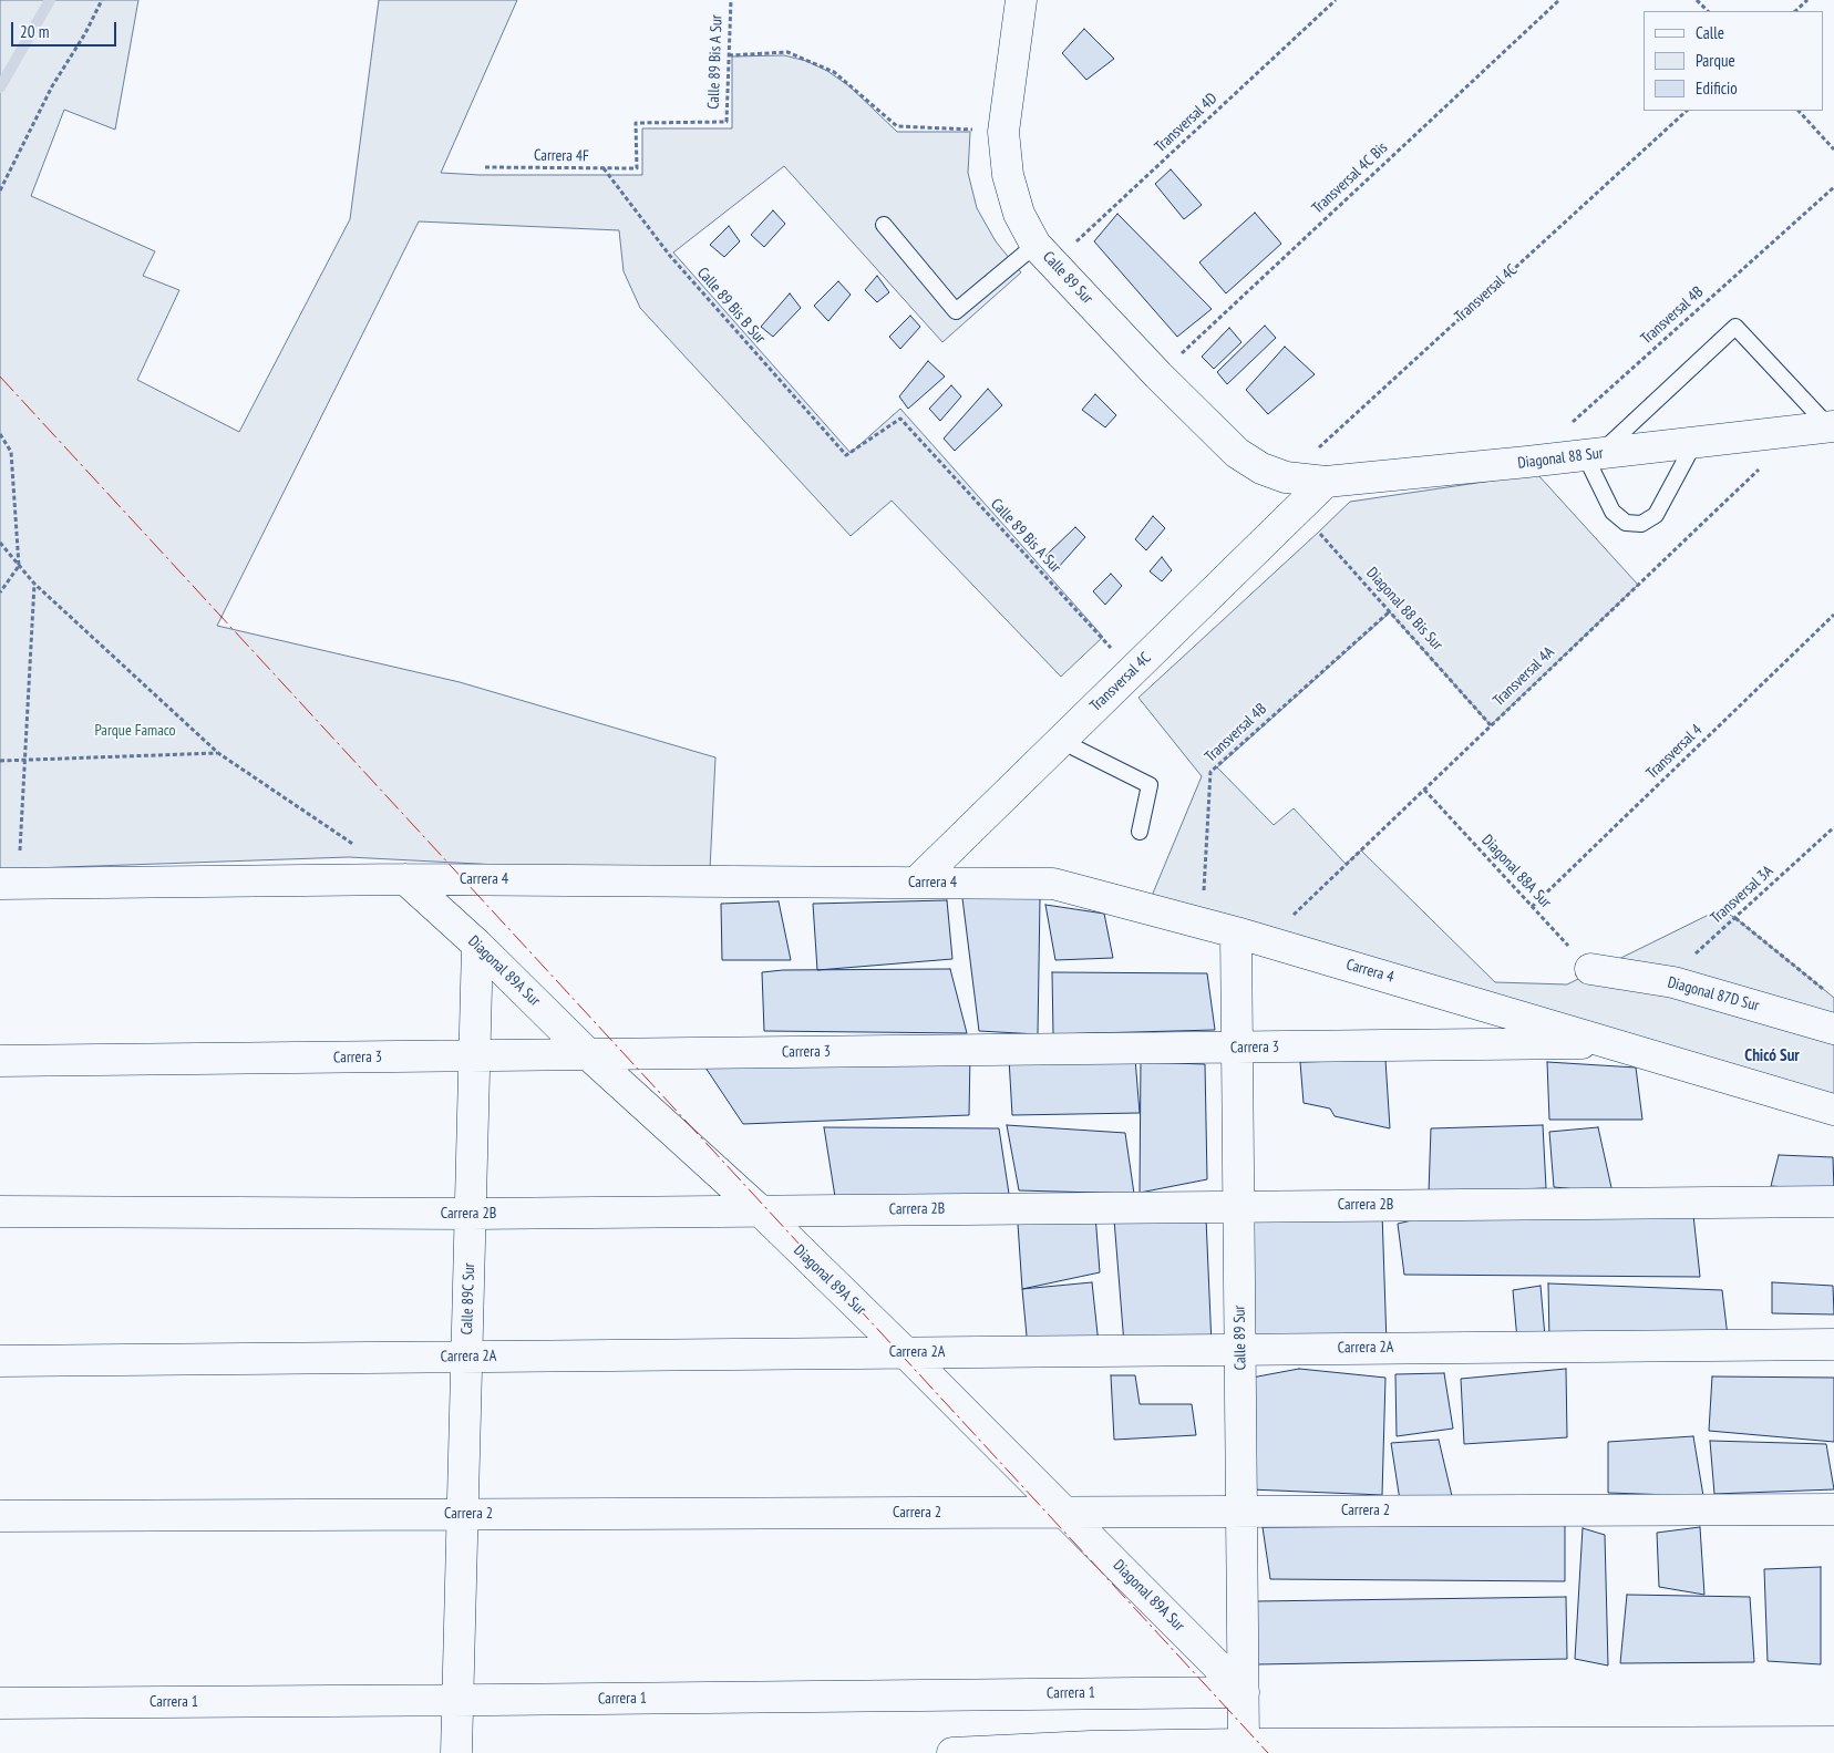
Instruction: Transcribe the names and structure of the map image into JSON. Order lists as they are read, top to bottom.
{
  "streets": {
    "main road": [
      "Calle 89 Sur",
      "Transversal 4C",
      "Diagonal 88 Sur",
      "Carrera 4",
      "Diagonal 89A Sur",
      "Diagonal 87D Sur",
      "Carrera 3",
      "Carrera 2B",
      "Calle 89C Sur",
      "Carrera 2A",
      "Carrera 2",
      "Carrera 1"
    ],
    "path": [
      "Calle 89 Bis A Sur",
      "Transversal 4D",
      "Carrera 4F",
      "Transversal 4C Bis",
      "Calle 89 Bis B Sur",
      "Transversal 4B",
      "Diagonal 88 Bis Sur",
      "Transversal 4A",
      "Transversal 4",
      "Diagonal 88A Sur",
      "Transversal 3A"
    ]
  },
  "crossings": [
    ["Calle 89 Bis A Sur", "Carrera 4F"],
    ["Calle 89 Bis A Sur", "Transversal 4C"],
    ["Calle 89 Bis A Sur", "Calle 89 Bis B Sur"],
    ["Transversal 4D", "Calle 89 Sur"],
    ["Carrera 4F", "Calle 89 Bis B Sur"],
    ["Transversal 4C Bis", "Calle 89 Sur"],
    ["Calle 89 Sur", "Transversal 4C"],
    ["Calle 89 Sur", "Diagonal 88 Sur"],
    ["Calle 89 Sur", "Carrera 4"],
    ["Calle 89 Sur", "Diagonal 89A Sur"],
    ["Calle 89 Sur", "Carrera 3"],
    ["Calle 89 Sur", "Carrera 2B"],
    ["Calle 89 Sur", "Carrera 2A"],
    ["Calle 89 Sur", "Carrera 2"],
    ["Calle 89 Sur", "Carrera 1"],
    ["Transversal 4C", "Diagonal 88 Sur"],
    ["Transversal 4C", "Diagonal 88 Bis Sur"],
    ["Transversal 4C", "Carrera 4"],
    ["Transversal 4B", "Diagonal 88 Bis Sur"],
    ["Transversal 4B", "Carrera 4"],
    ["Diagonal 88 Bis Sur", "Transversal 4A"],
    ["Transversal 4A", "Diagonal 88A Sur"],
    ["Transversal 4A", "Carrera 4"],
    ["Transversal 4", "Diagonal 88A Sur"],
    ["Diagonal 88A Sur", "Diagonal 87D Sur"],
    ["Carrera 4", "Diagonal 89A Sur"],
    ["Carrera 4", "Carrera 3"],
    ["Transversal 3A", "Diagonal 87D Sur"],
    ["Diagonal 89A Sur", "Carrera 3"],
    ["Diagonal 89A Sur", "Carrera 2B"],
    ["Diagonal 89A Sur", "Calle 89C Sur"],
    ["Diagonal 89A Sur", "Carrera 2A"],
    ["Diagonal 89A Sur", "Carrera 2"],
    ["Diagonal 89A Sur", "Carrera 1"],
    ["Carrera 3", "Calle 89C Sur"],
    ["Carrera 2B", "Calle 89C Sur"],
    ["Calle 89C Sur", "Carrera 2A"],
    ["Calle 89C Sur", "Carrera 2"],
    ["Calle 89C Sur", "Carrera 1"]
  ],
  "districts": ["Chicó Sur"],
  "parks": ["Parque Famaco"],
  "legend": ["Calle", "Parque", "Edificio"],
  "scale_bar": "20 m"
}
